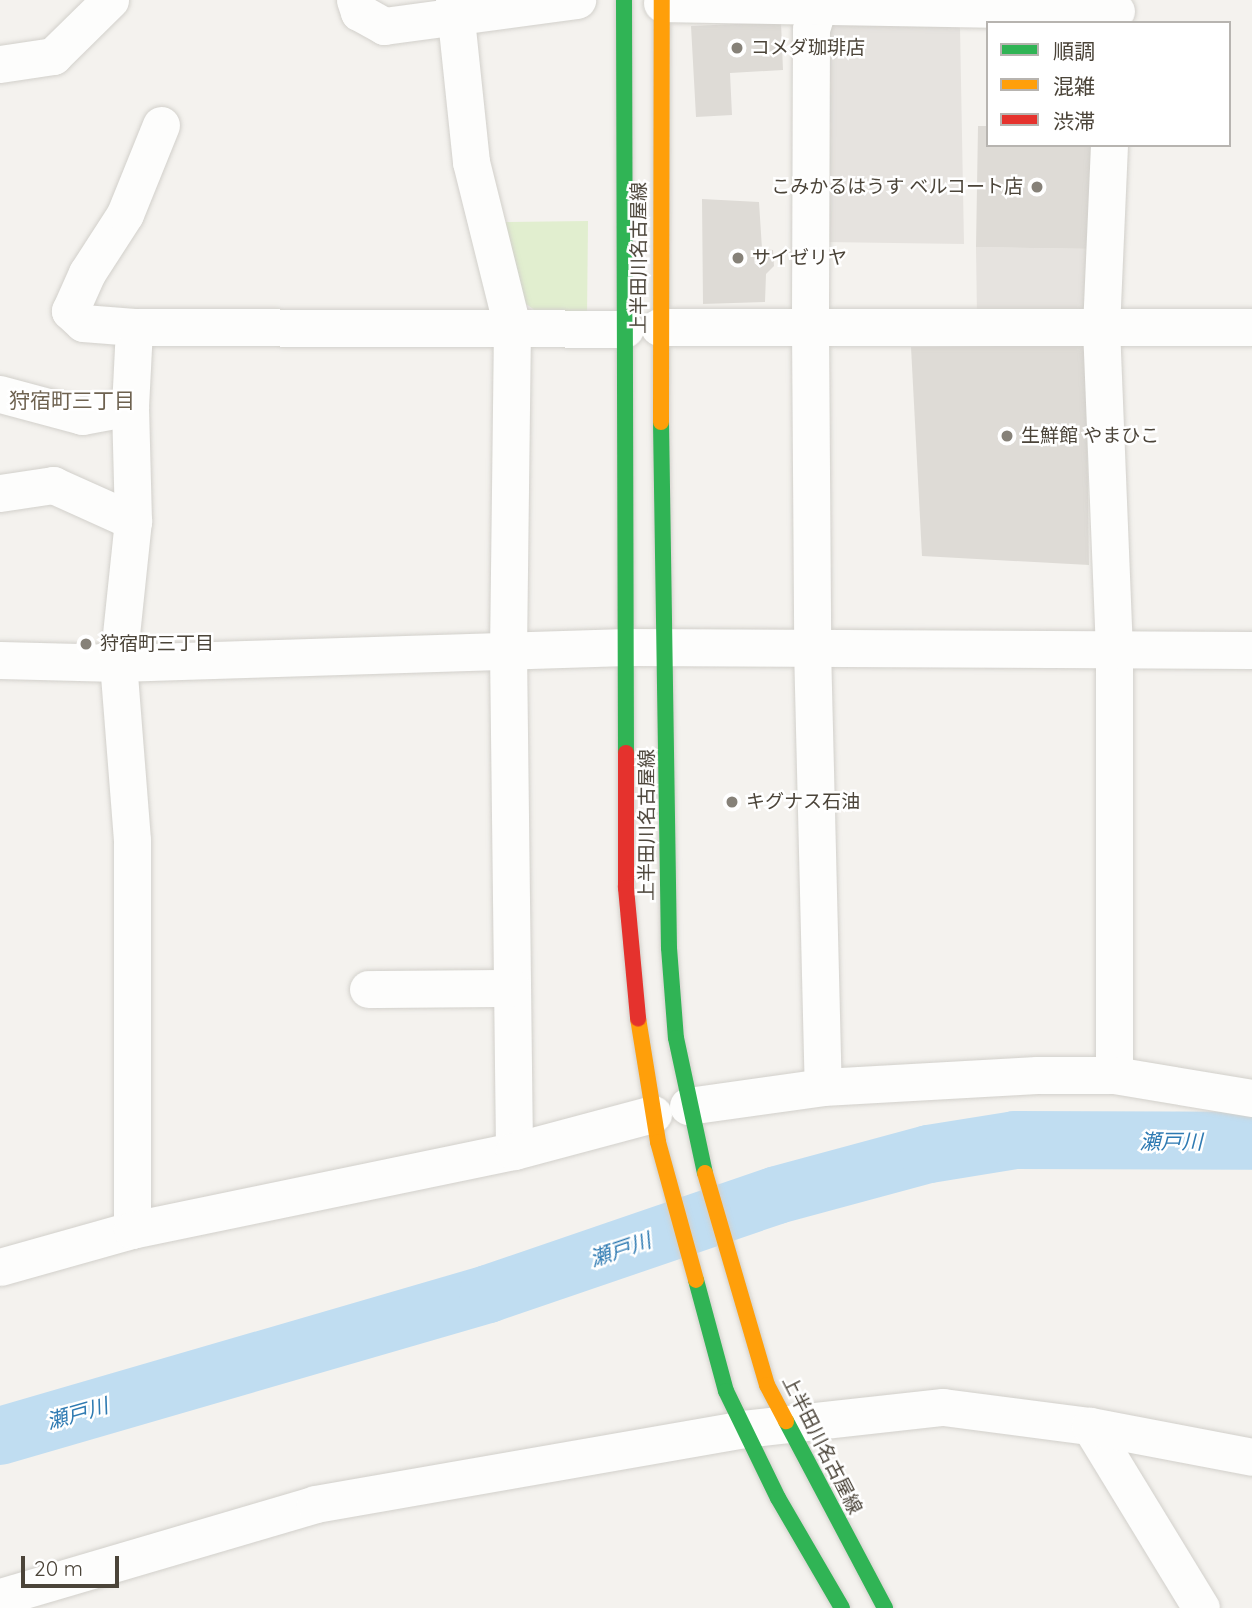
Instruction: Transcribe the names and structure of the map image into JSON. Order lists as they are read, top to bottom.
{
  "streets": {
    "main road": ["上半田川名古屋線"]
  },
  "districts": ["狩宿町三丁目"],
  "water": ["瀬戸川"],
  "places": [
    "コメダ珈琲店",
    "こみかるはうす ベルコート店",
    "サイゼリヤ",
    "生鮮館 やまひこ",
    "狩宿町三丁目",
    "キグナス石油"
  ],
  "legend": ["順調", "混雑", "渋滞"],
  "scale_bar": "20 m"
}
